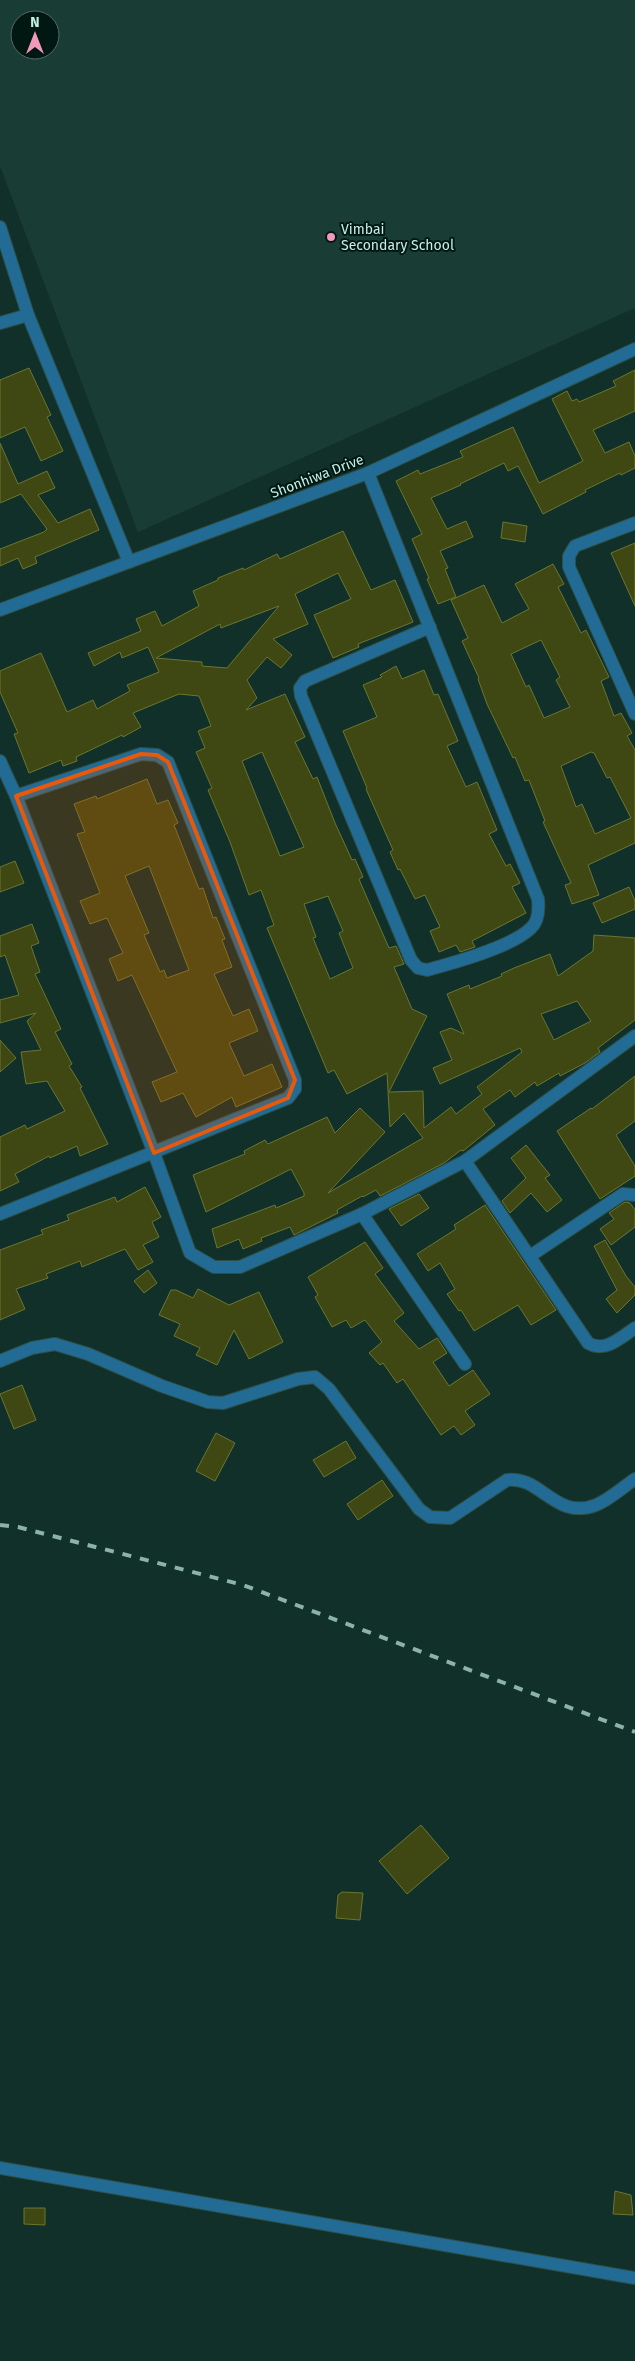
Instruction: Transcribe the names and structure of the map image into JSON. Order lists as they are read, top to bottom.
{
  "streets": {
    "street": ["Shonhiwa Drive"]
  },
  "places": ["Vimbai Secondary School"],
  "north": "top"
}
